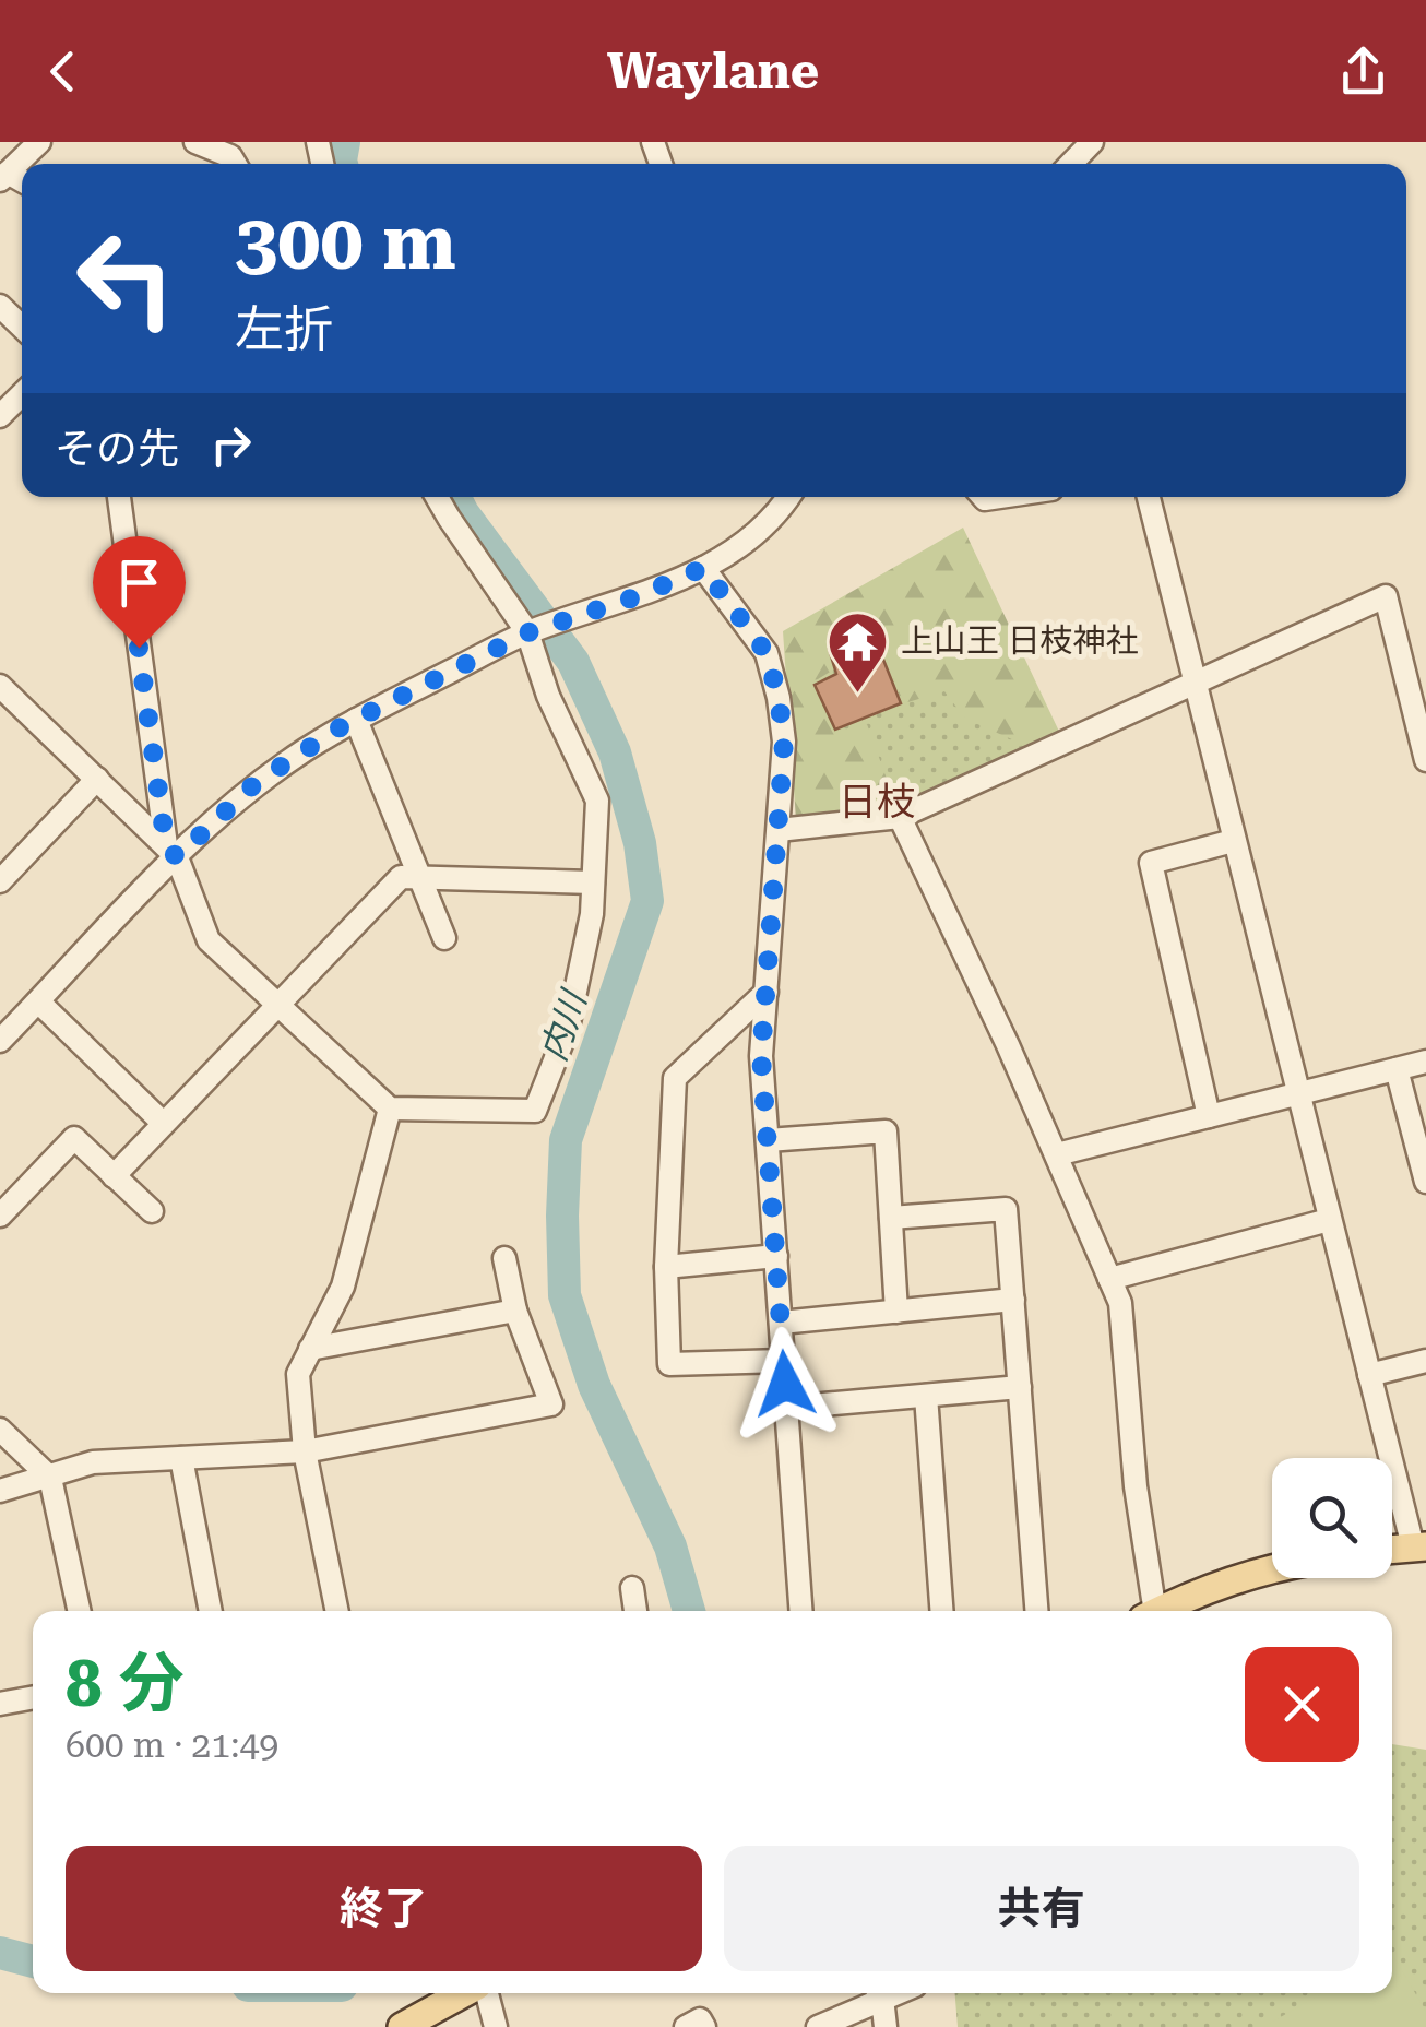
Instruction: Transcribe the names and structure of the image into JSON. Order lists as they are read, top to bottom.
{
  "districts": ["日枝"],
  "water": ["内川"],
  "places": {
    "temple": ["上山王 日枝神社"]
  },
  "page": {
    "header": "Waylane",
    "turn": ["300 m", "左折"],
    "then": "その先",
    "heading": ["8 分", "600 m · 21:49"],
    "buttons": ["終了", "共有"]
  }
}
